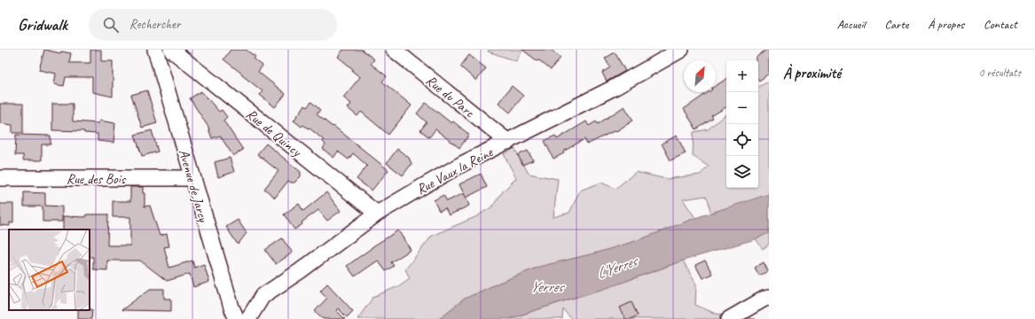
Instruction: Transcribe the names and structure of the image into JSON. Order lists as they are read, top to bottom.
{
  "streets": {
    "street": [
      "Rue du Parc",
      "Rue de Quincy",
      "Rue Vaux la Reine",
      "Rue des Bois",
      "Avenue de Jarcy"
    ]
  },
  "crossings": [
    ["Rue du Parc", "Rue Vaux la Reine"],
    ["Rue de Quincy", "Rue Vaux la Reine"],
    ["Rue des Bois", "Avenue de Jarcy"]
  ],
  "water": ["L'Yerres", "Yerres"],
  "north": "top right",
  "page": {
    "header": "Gridwalk",
    "search": "Rechercher",
    "nav": [
      "Accueil",
      "Carte",
      "À propos",
      "Contact"
    ],
    "heading": ["À proximité", "0 résultats"],
    "map_buttons": ["+", "−"]
  }
}
